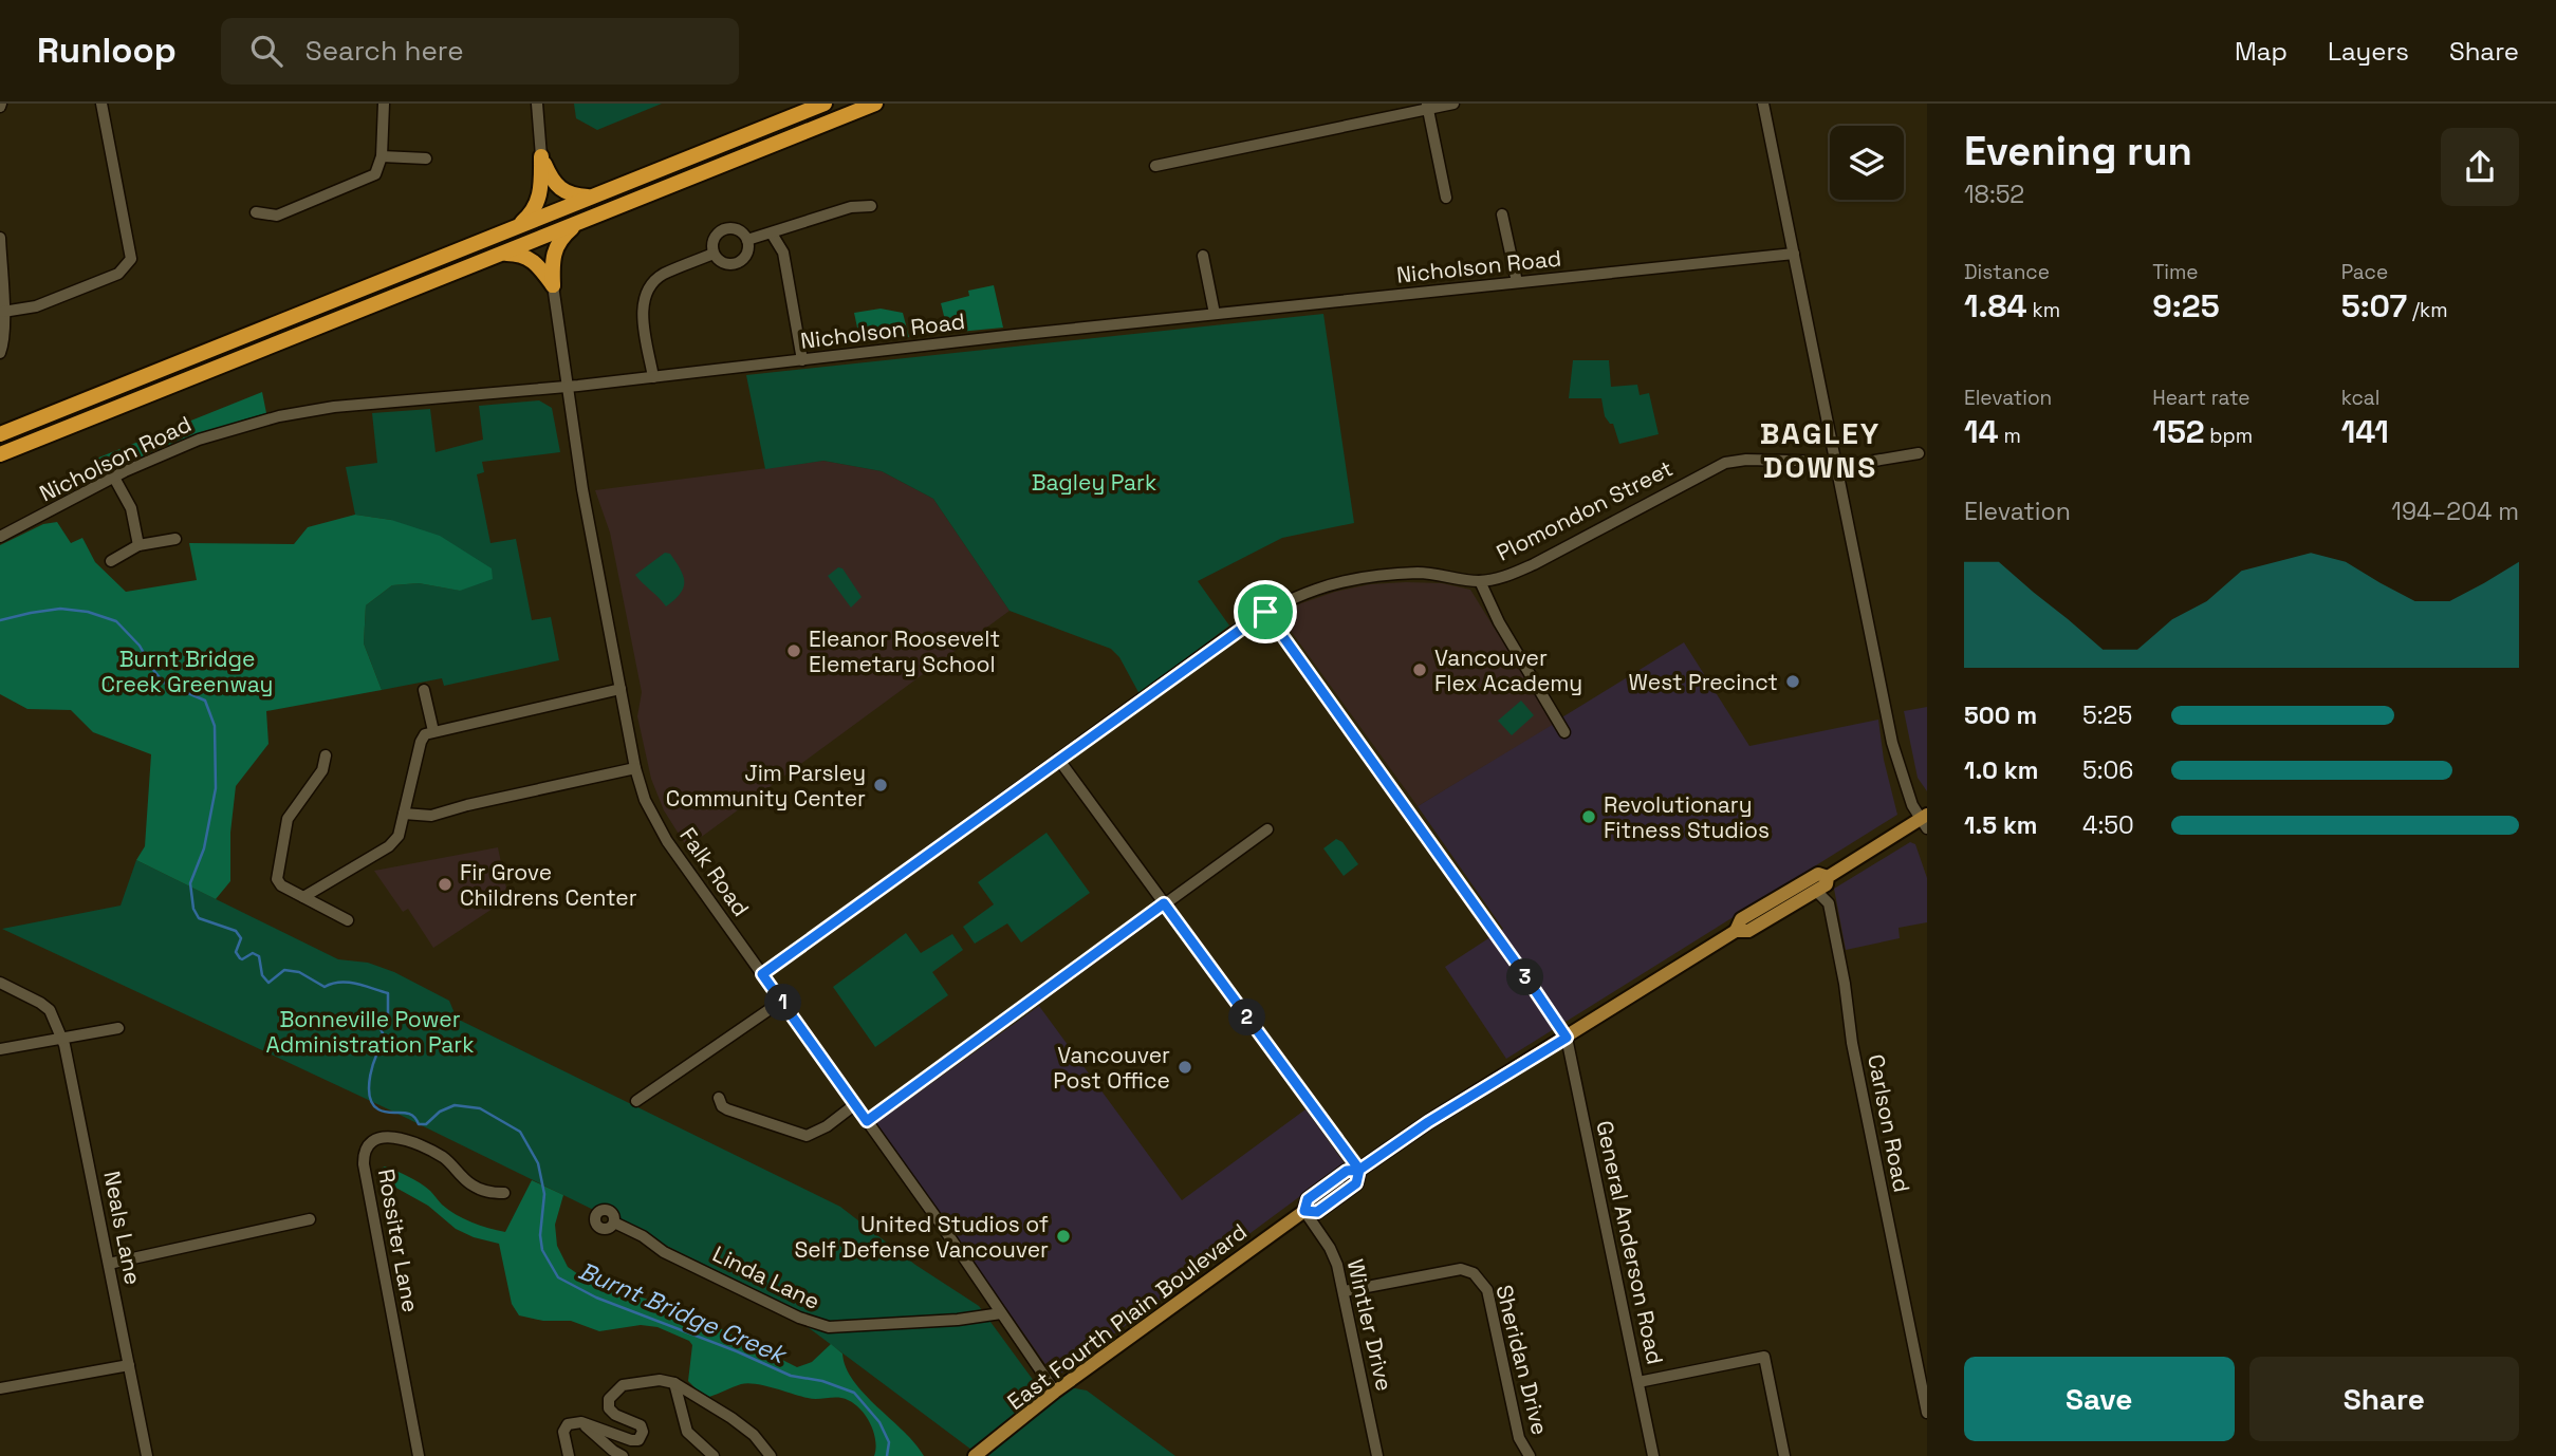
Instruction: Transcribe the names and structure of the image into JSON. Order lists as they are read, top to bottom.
{
  "streets": {
    "main road": ["East Fourth Plain Boulevard"],
    "street": [
      "Nicholson Road",
      "Plomondon Street",
      "Falk Road",
      "Carlson Road",
      "Neals Lane",
      "Rossiter Lane",
      "General Anderson Road",
      "Linda Lane",
      "Wintler Drive",
      "Sheridan Drive"
    ]
  },
  "crossings": [
    ["Nicholson Road", "Falk Road"],
    ["Plomondon Street", "Falk Road"],
    ["Falk Road", "Linda Lane"],
    ["Falk Road", "East Fourth Plain Boulevard"],
    ["Carlson Road", "East Fourth Plain Boulevard"],
    ["General Anderson Road", "East Fourth Plain Boulevard"],
    ["East Fourth Plain Boulevard", "Wintler Drive"],
    ["Wintler Drive", "Sheridan Drive"]
  ],
  "districts": ["BAGLEY DOWNS"],
  "water": ["Burnt Bridge Creek"],
  "parks": ["Bagley Park", "Burnt Bridge Creek Greenway", "Bonneville Power Administration Park"],
  "places": [
    "Eleanor Roosevelt Elemetary School",
    "Vancouver Flex Academy",
    "West Precinct",
    "Jim Parsley Community Center",
    "Revolutionary Fitness Studios",
    "Fir Grove Childrens Center",
    "Vancouver Post Office",
    "United Studios of Self Defense Vancouver"
  ],
  "page": {
    "header": "Runloop",
    "search": "Search here",
    "nav": ["Map", "Layers", "Share"],
    "heading": ["Evening run", "18:52"],
    "stats": [
      ["Distance", "1.84 km"],
      ["Time", "9:25"],
      ["Pace", "5:07 /km"],
      ["Elevation", "14 m"],
      ["Heart rate", "152 bpm"],
      ["kcal", "141"]
    ],
    "chart": ["Elevation", "194–204 m"],
    "list": [
      {
        "name": "500 m",
        "note": "5:25"
      },
      {
        "name": "1.0 km",
        "note": "5:06"
      },
      {
        "name": "1.5 km",
        "note": "4:50"
      }
    ],
    "pins": ["3", "1", "2"],
    "buttons": ["Save", "Share"]
  }
}
